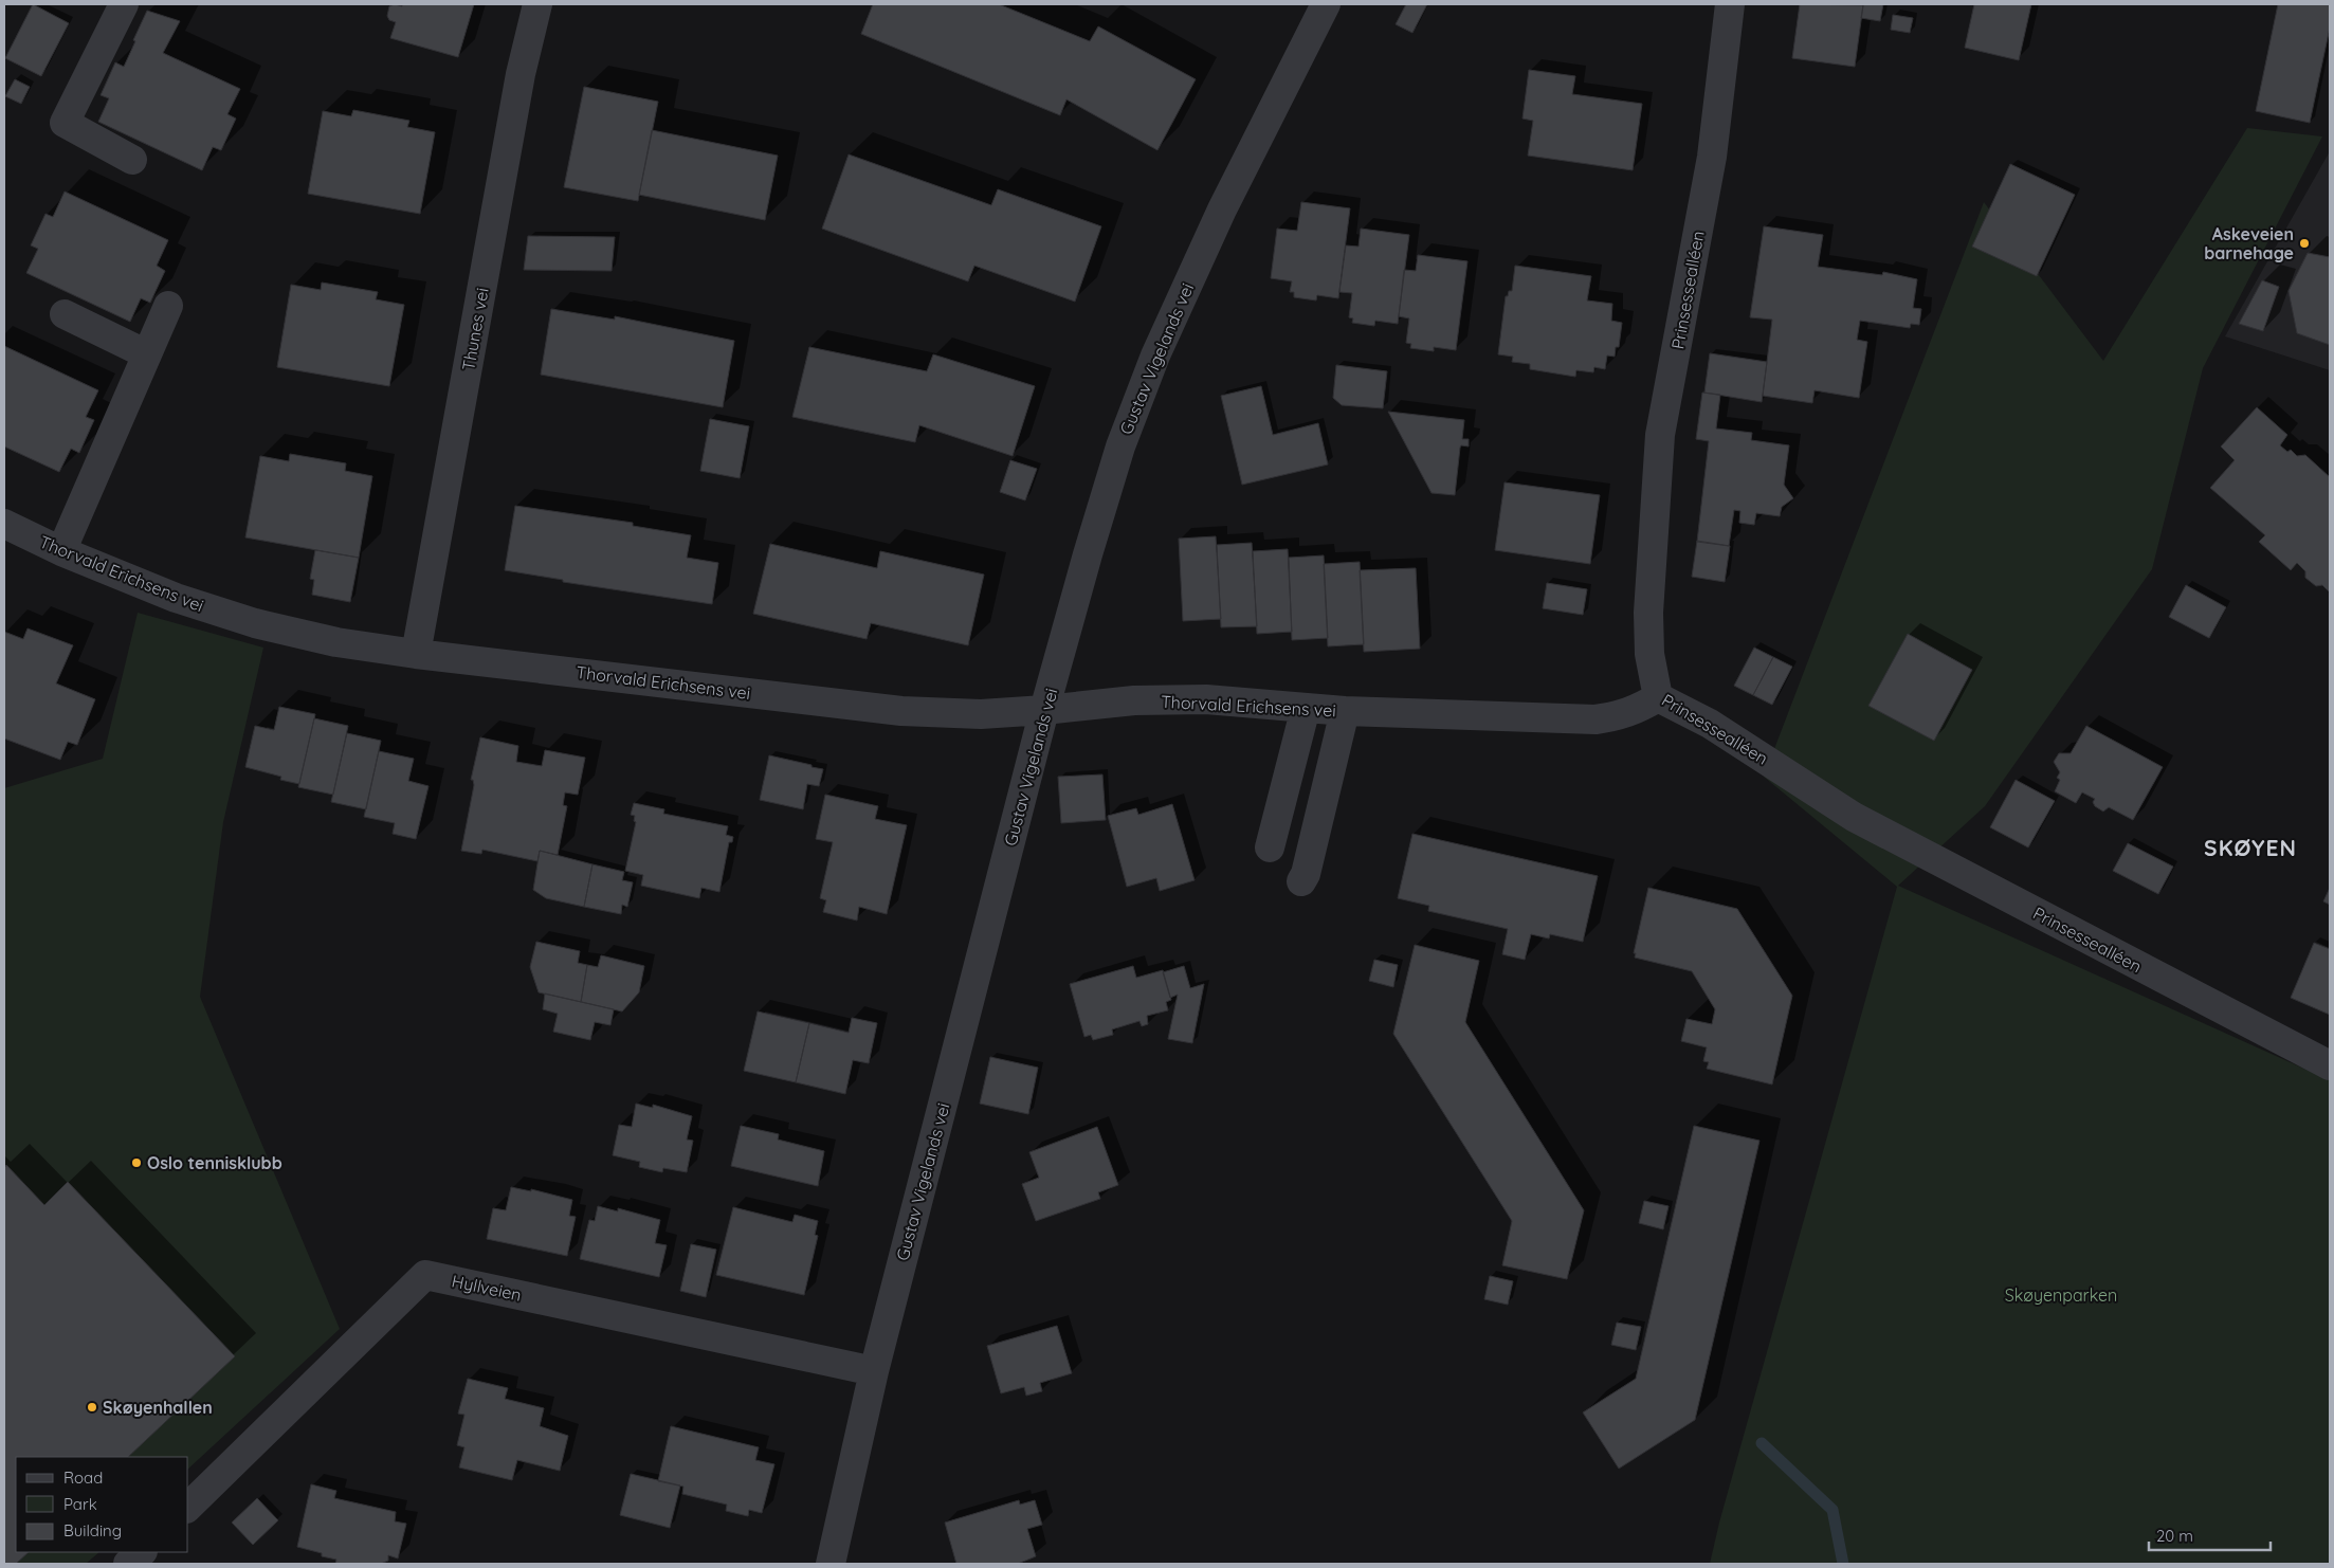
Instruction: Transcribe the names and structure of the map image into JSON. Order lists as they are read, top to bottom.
{
  "streets": {
    "street": [
      "Prinsessealléen",
      "Thunes vei",
      "Gustav Vigelands vei",
      "Thorvald Erichsens vei",
      "Hyllveien"
    ]
  },
  "crossings": [
    ["Prinsessealléen", "Thorvald Erichsens vei"],
    ["Thunes vei", "Thorvald Erichsens vei"],
    ["Gustav Vigelands vei", "Thorvald Erichsens vei"],
    ["Gustav Vigelands vei", "Hyllveien"]
  ],
  "districts": ["SKØYEN"],
  "parks": ["Skøyenparken"],
  "places": ["Askeveien barnehage", "Oslo tennisklubb", "Skøyenhallen"],
  "legend": ["Road", "Park", "Building"],
  "scale_bar": "20 m"
}
